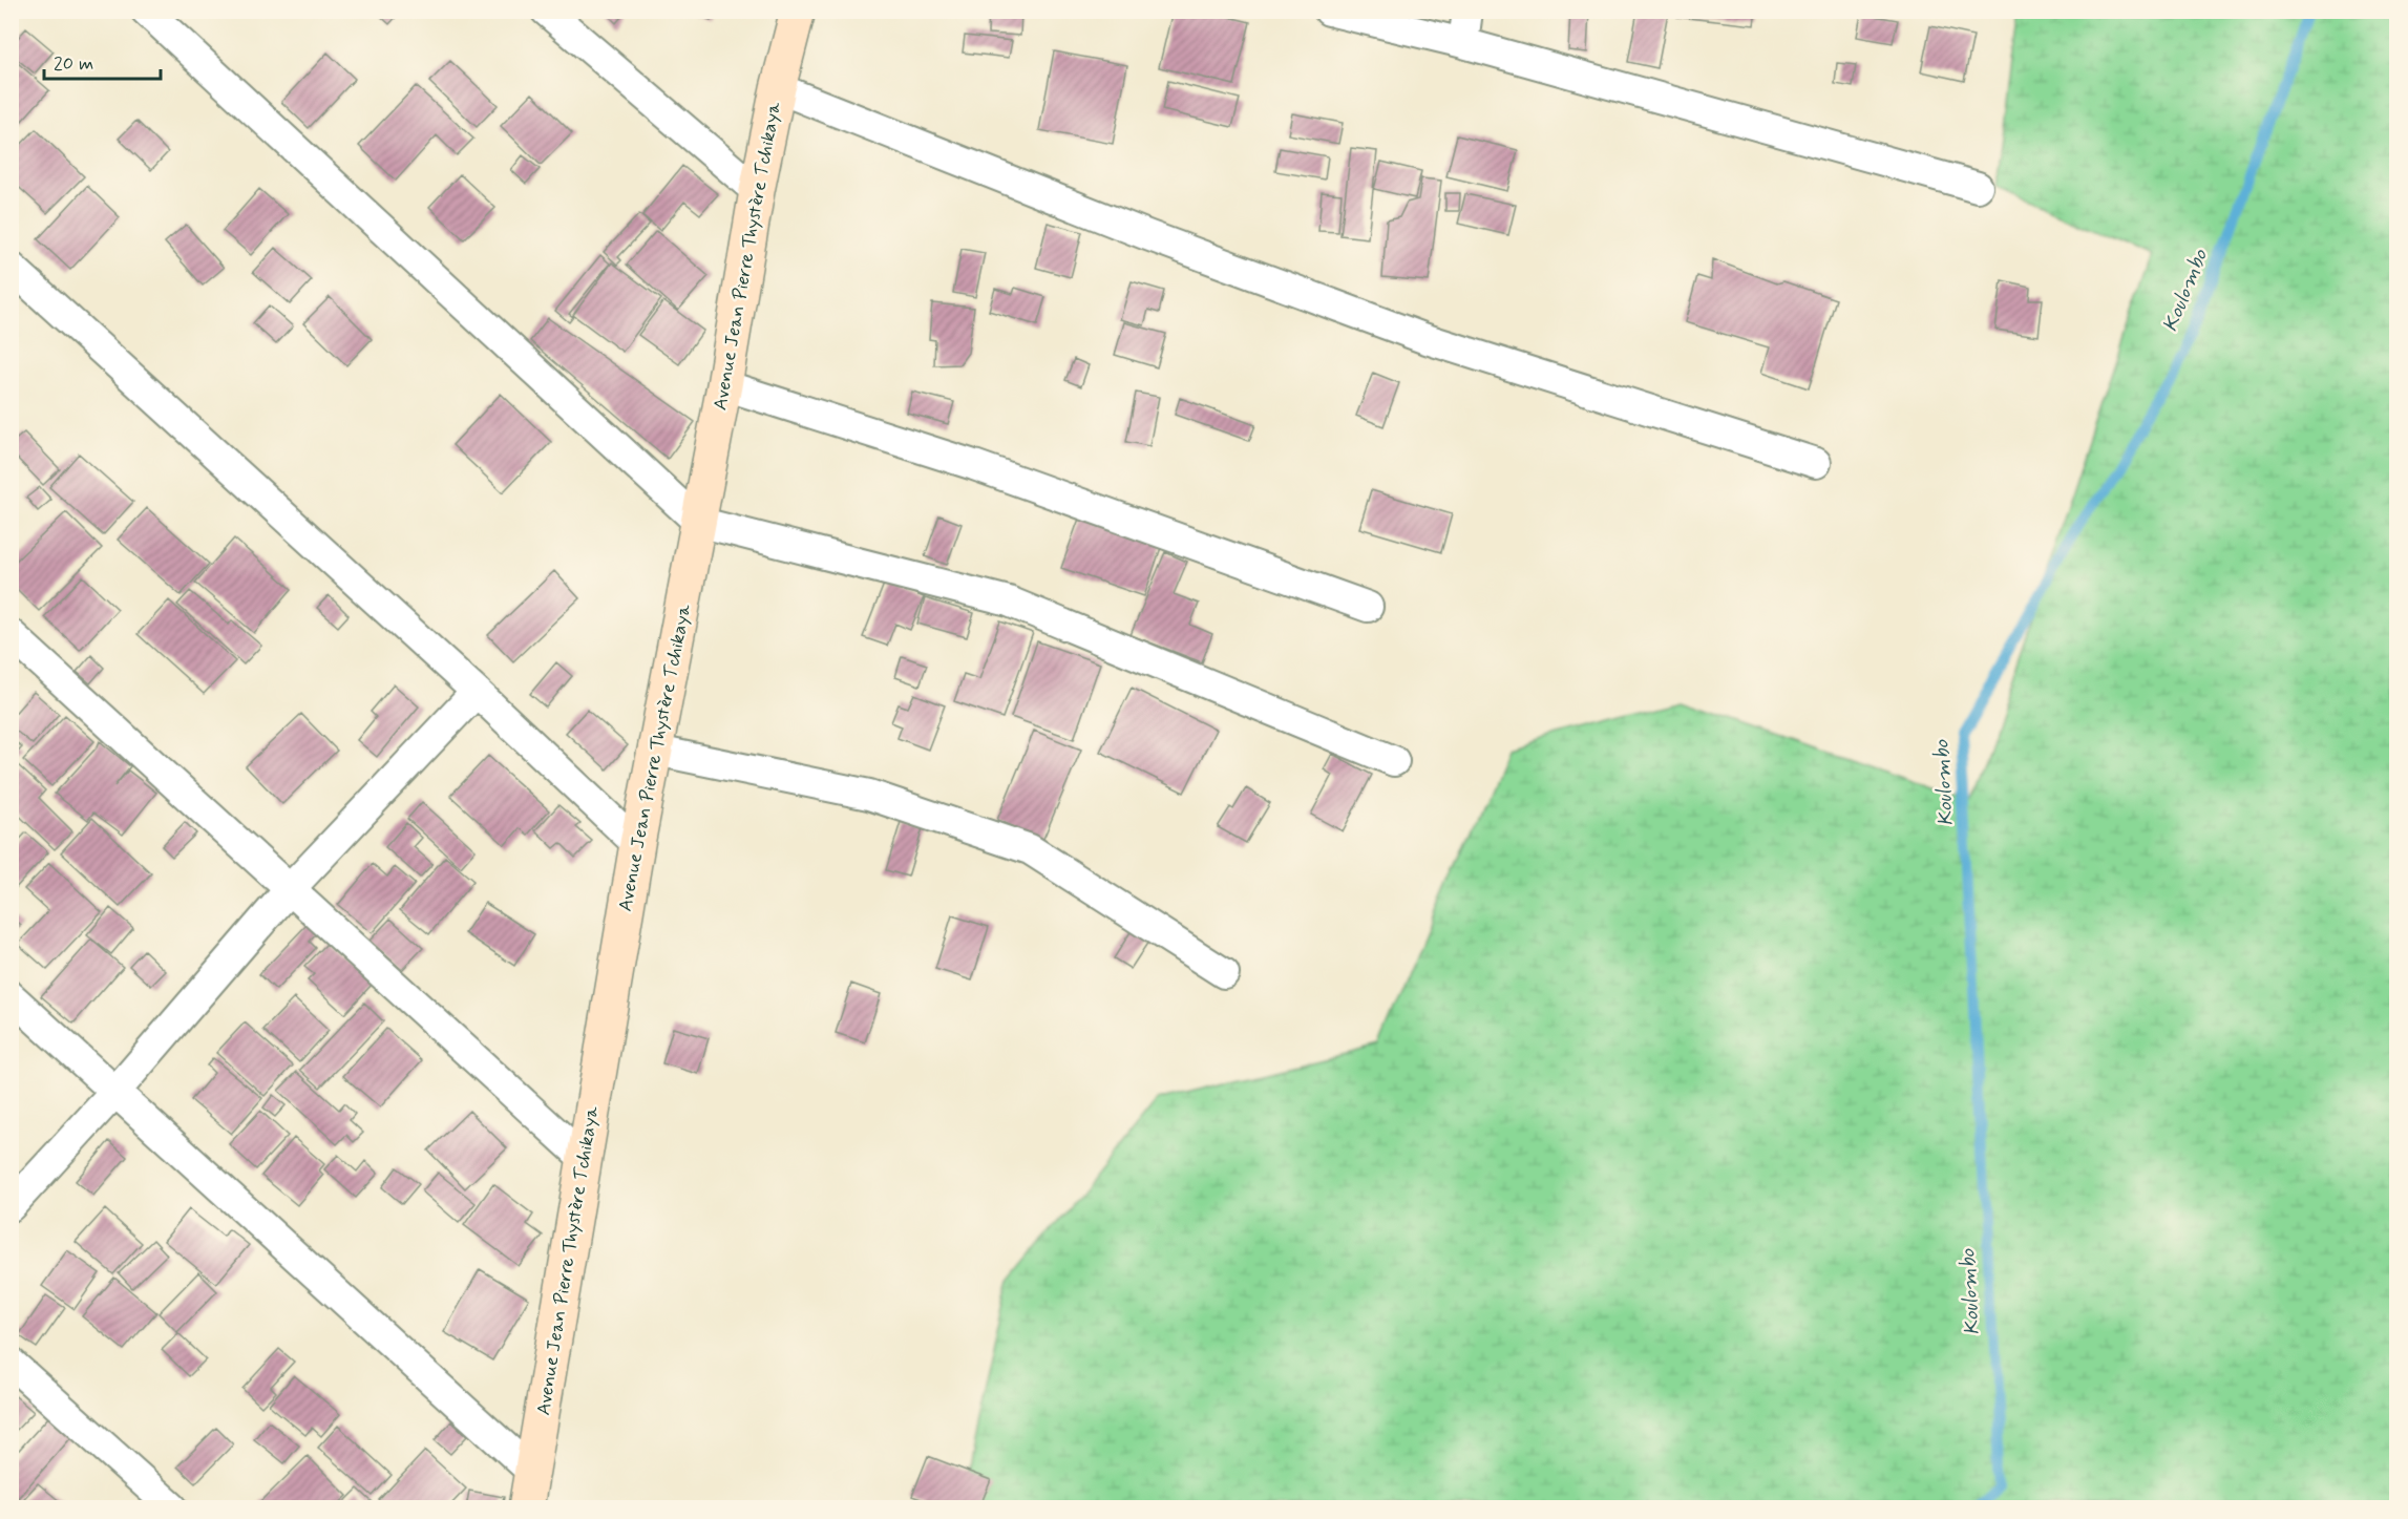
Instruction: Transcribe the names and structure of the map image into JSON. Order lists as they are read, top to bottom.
{
  "streets": {
    "street": ["Avenue Jean Pierre Thystère Tchikaya"]
  },
  "water": ["Koulombo"],
  "scale_bar": "20 m"
}
